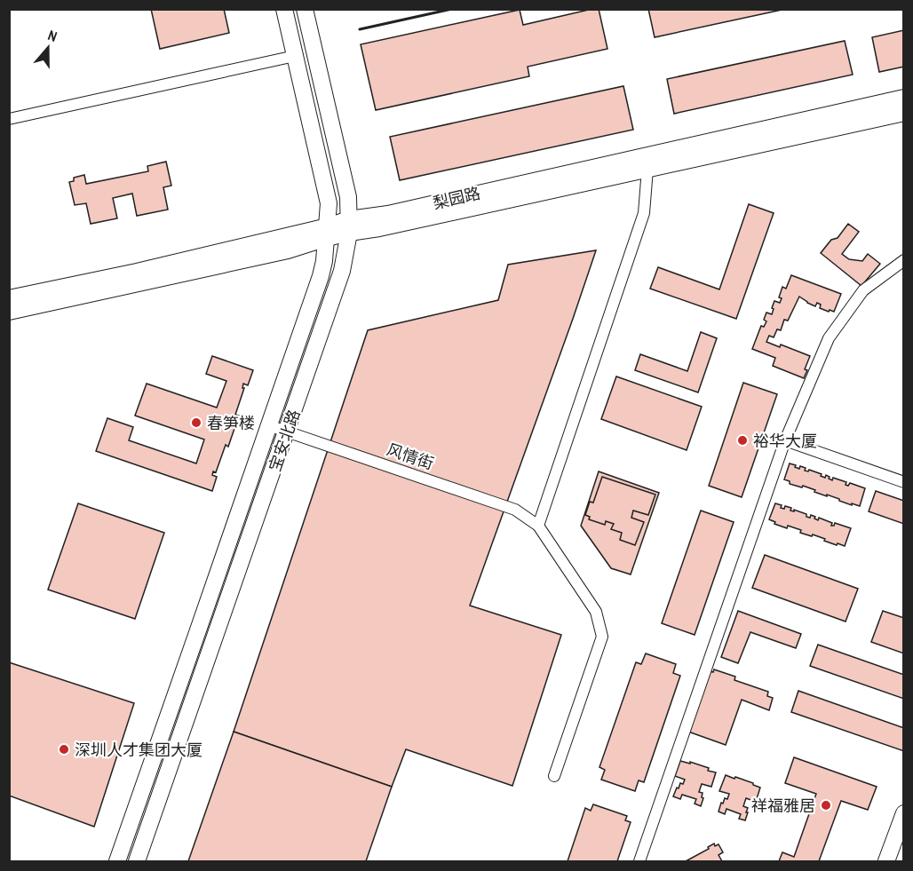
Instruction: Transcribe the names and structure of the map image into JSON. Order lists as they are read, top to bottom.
{
  "streets": {
    "street": ["梨园路", "宝安北路", "风情街"]
  },
  "crossings": [
    ["梨园路", "宝安北路"],
    ["宝安北路", "风情街"]
  ],
  "places": [
    "春笋楼",
    "裕华大厦",
    "深圳人才集团大厦",
    "祥福雅居"
  ],
  "north": "top"
}
